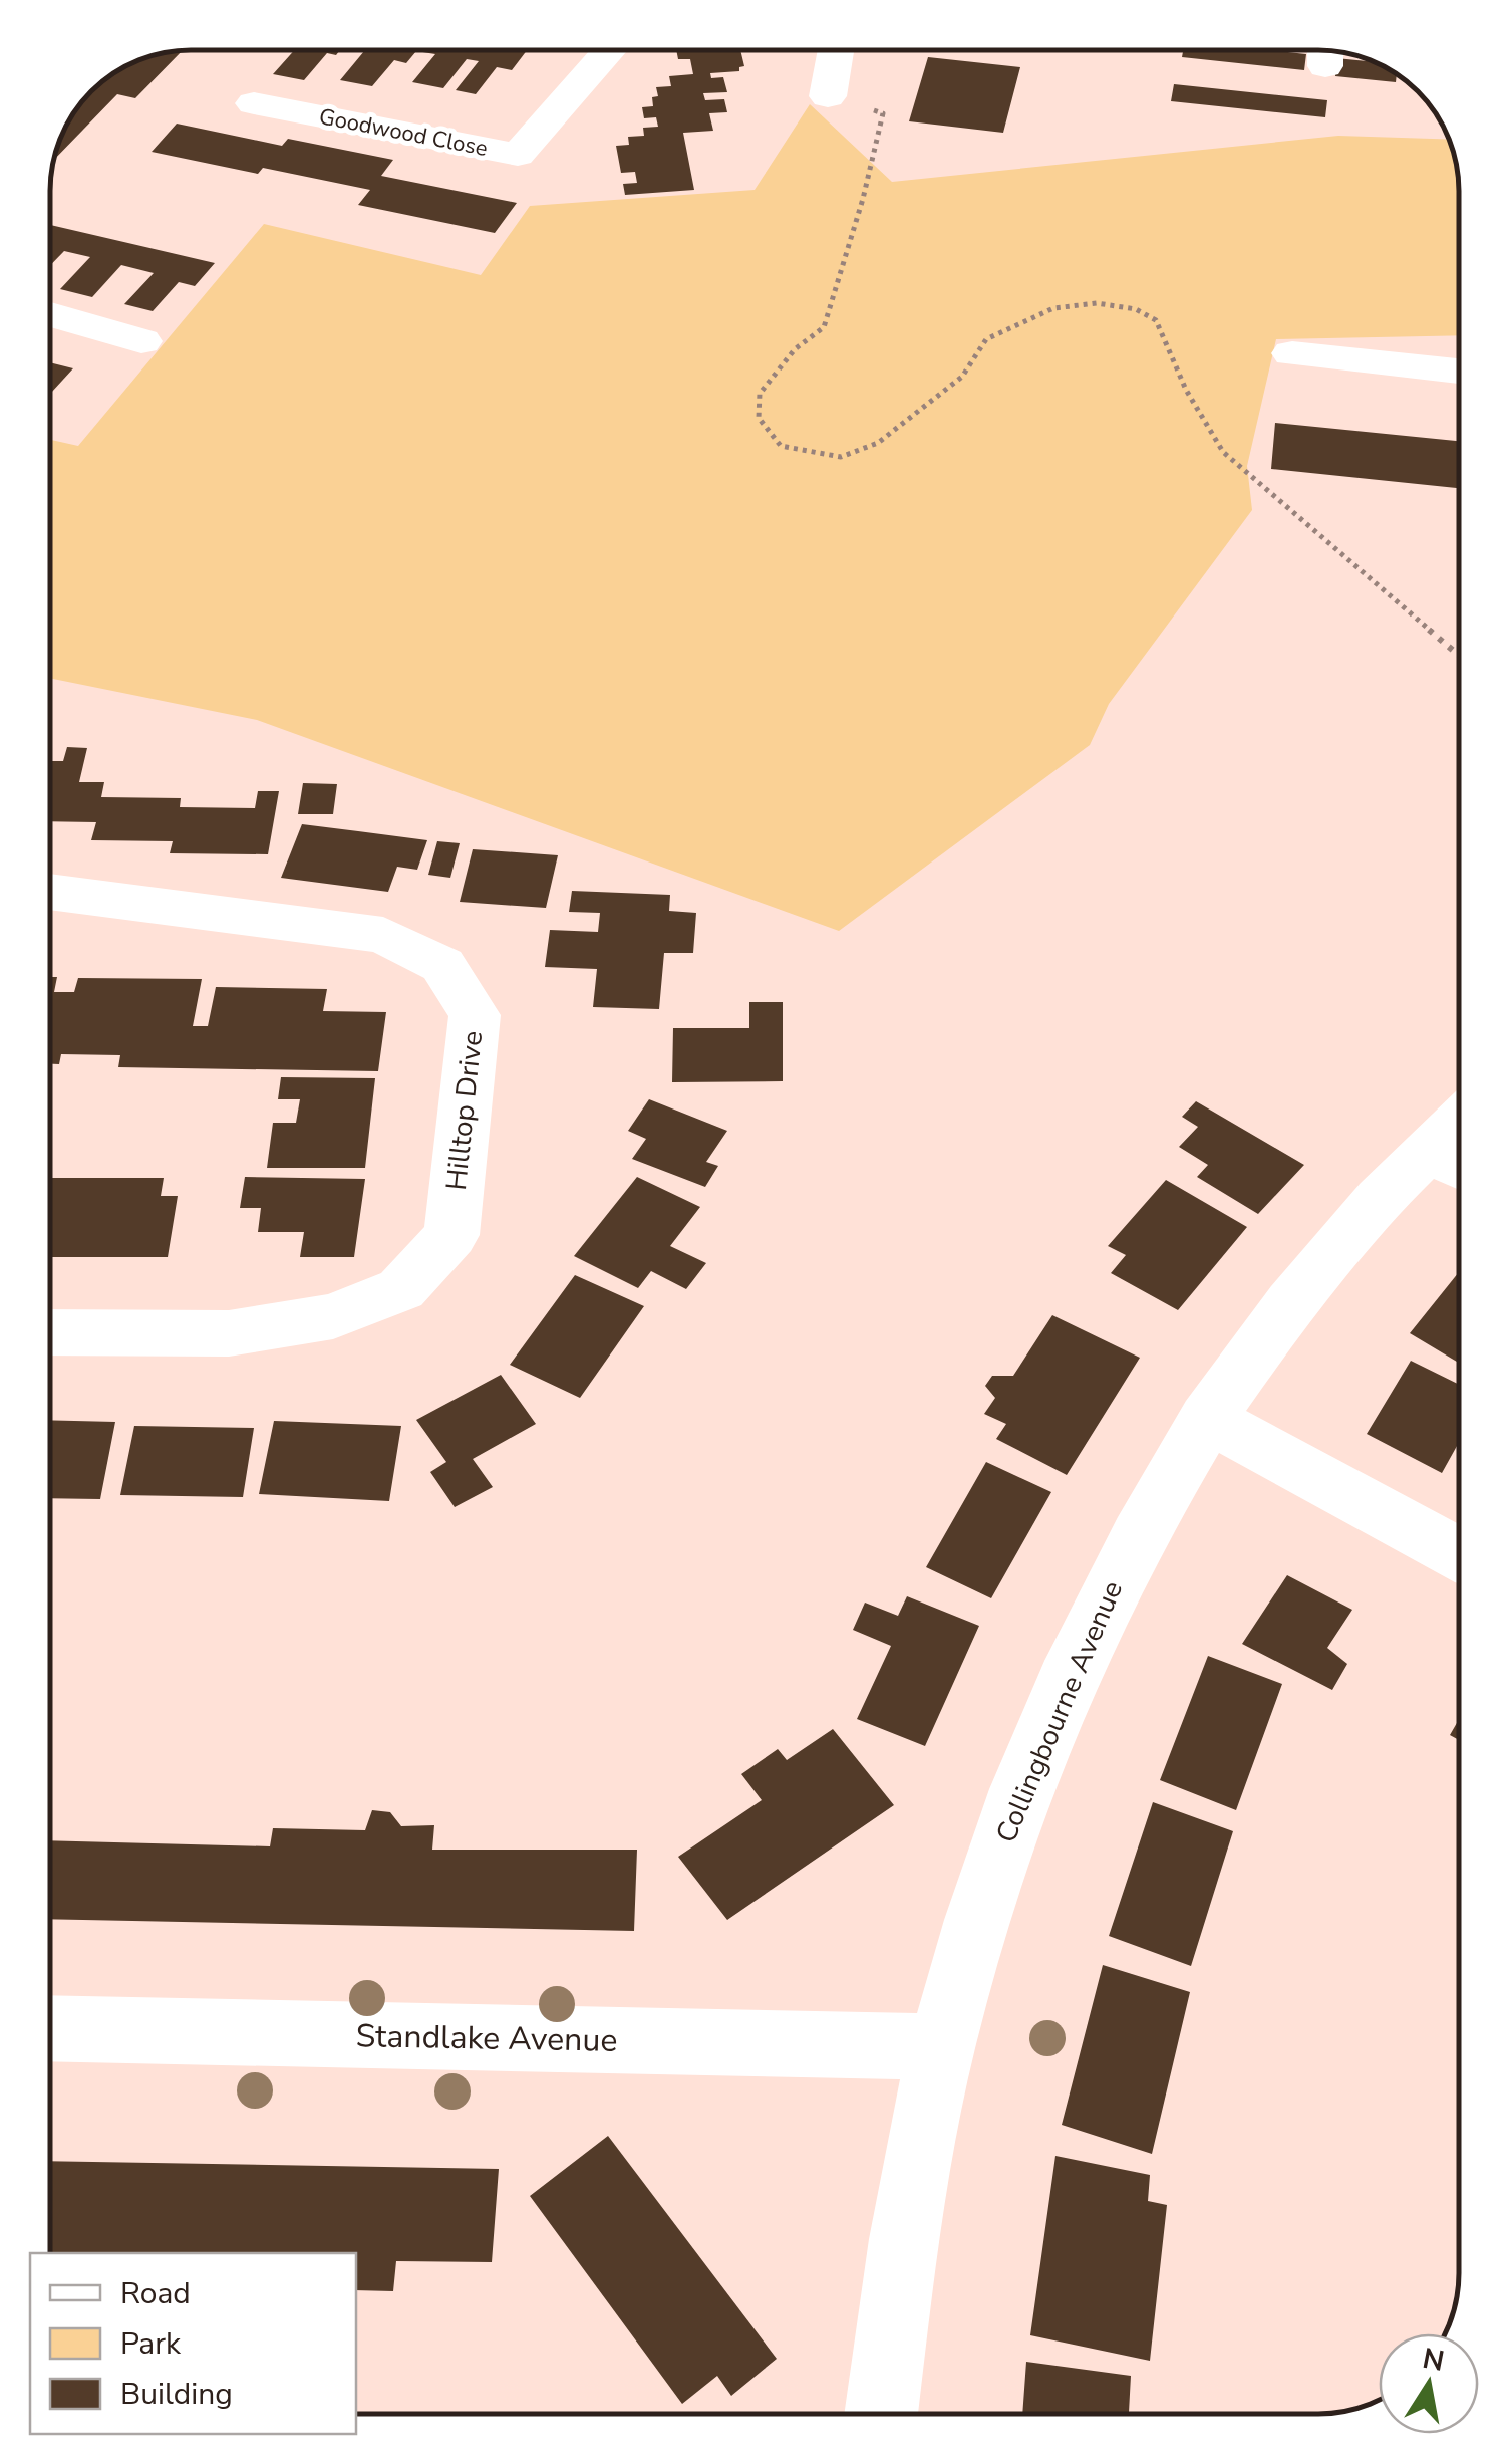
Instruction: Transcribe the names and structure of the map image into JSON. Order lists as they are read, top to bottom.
{
  "streets": {
    "street": [
      "Goodwood Close",
      "Hilltop Drive",
      "Collingbourne Avenue",
      "Standlake Avenue"
    ]
  },
  "crossings": [
    ["Collingbourne Avenue", "Standlake Avenue"]
  ],
  "legend": ["Road", "Park", "Building"],
  "north": "top"
}
